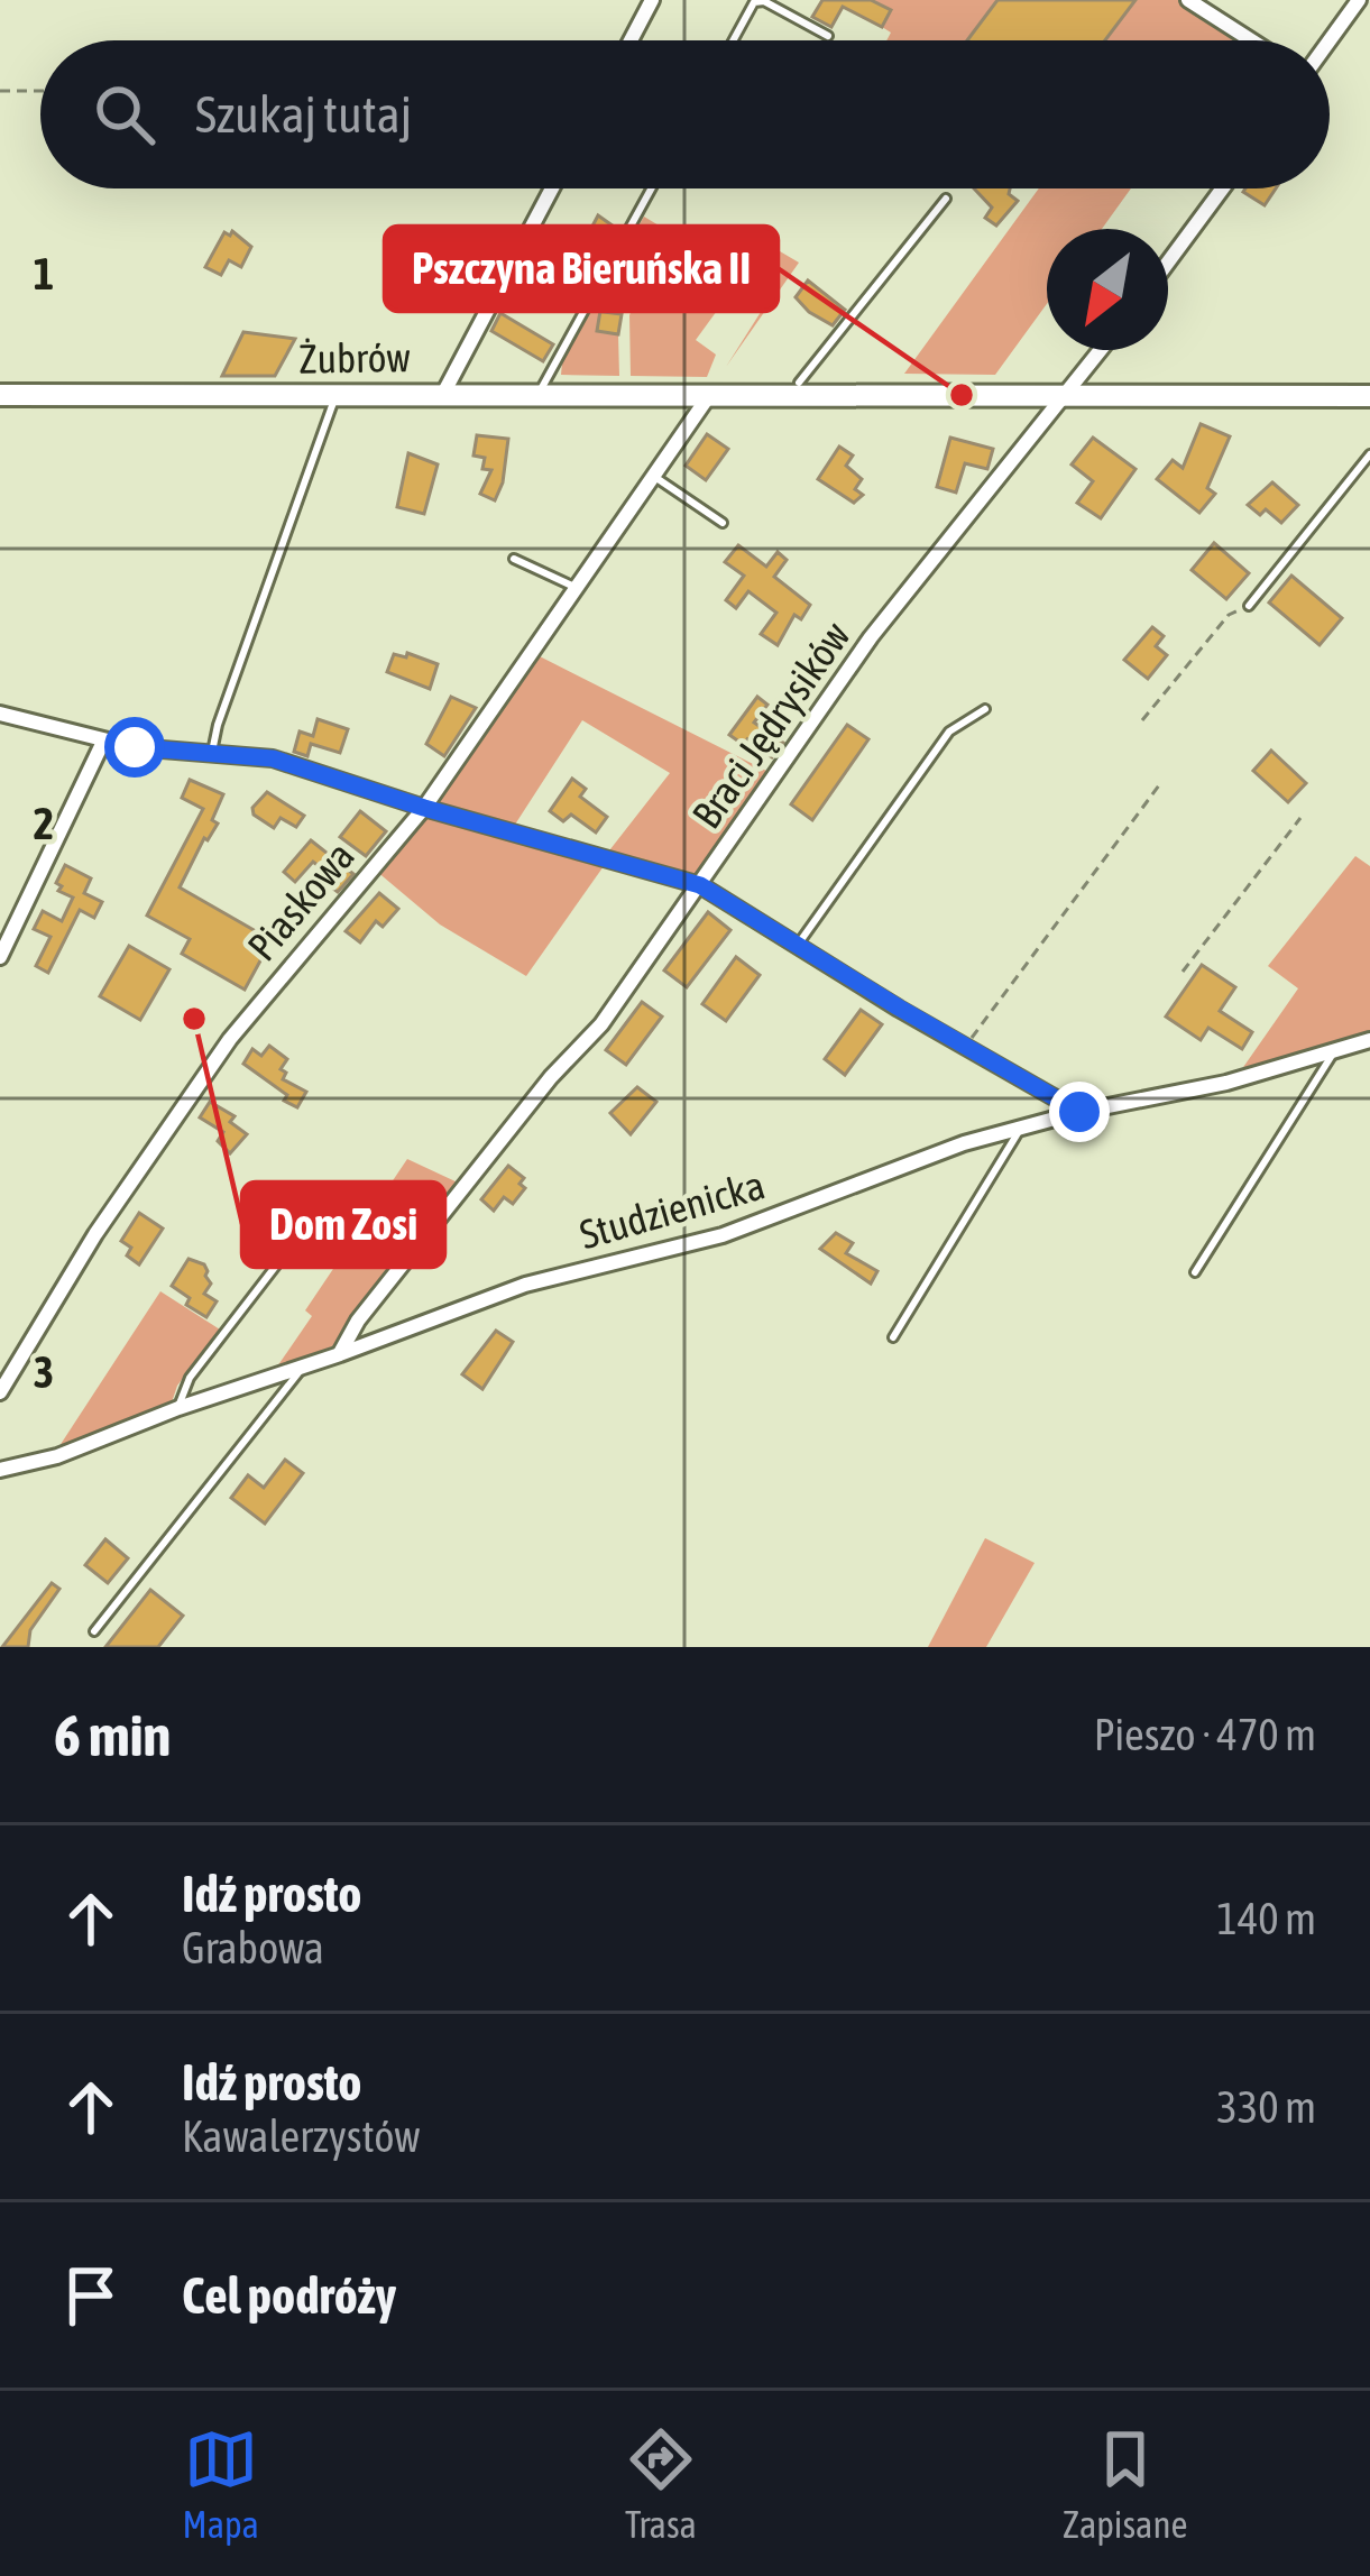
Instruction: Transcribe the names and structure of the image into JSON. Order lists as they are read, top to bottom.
{
  "streets": {
    "main road": ["Żubrów"],
    "street": ["Braci Jędrysików", "Piaskowa", "Studzienicka"]
  },
  "crossings": [
    ["Żubrów", "Braci Jędrysików"],
    ["Żubrów", "Piaskowa"],
    ["Braci Jędrysików", "Studzienicka"]
  ],
  "places": ["Pszczyna Bieruńska II", "Dom Zosi"],
  "north": "bottom left",
  "page": {
    "search": "Szukaj tutaj",
    "heading": ["6 min", "Pieszo · 470 m"],
    "list": [
      ["Idź prosto", "Grabowa", "140 m"],
      ["Idź prosto", "Kawalerzystów", "330 m"],
      "Cel podróży"
    ],
    "nav": ["Mapa", "Trasa", "Zapisane"]
  },
  "grid": {
    "rows": ["1", "2", "3"]
  }
}
